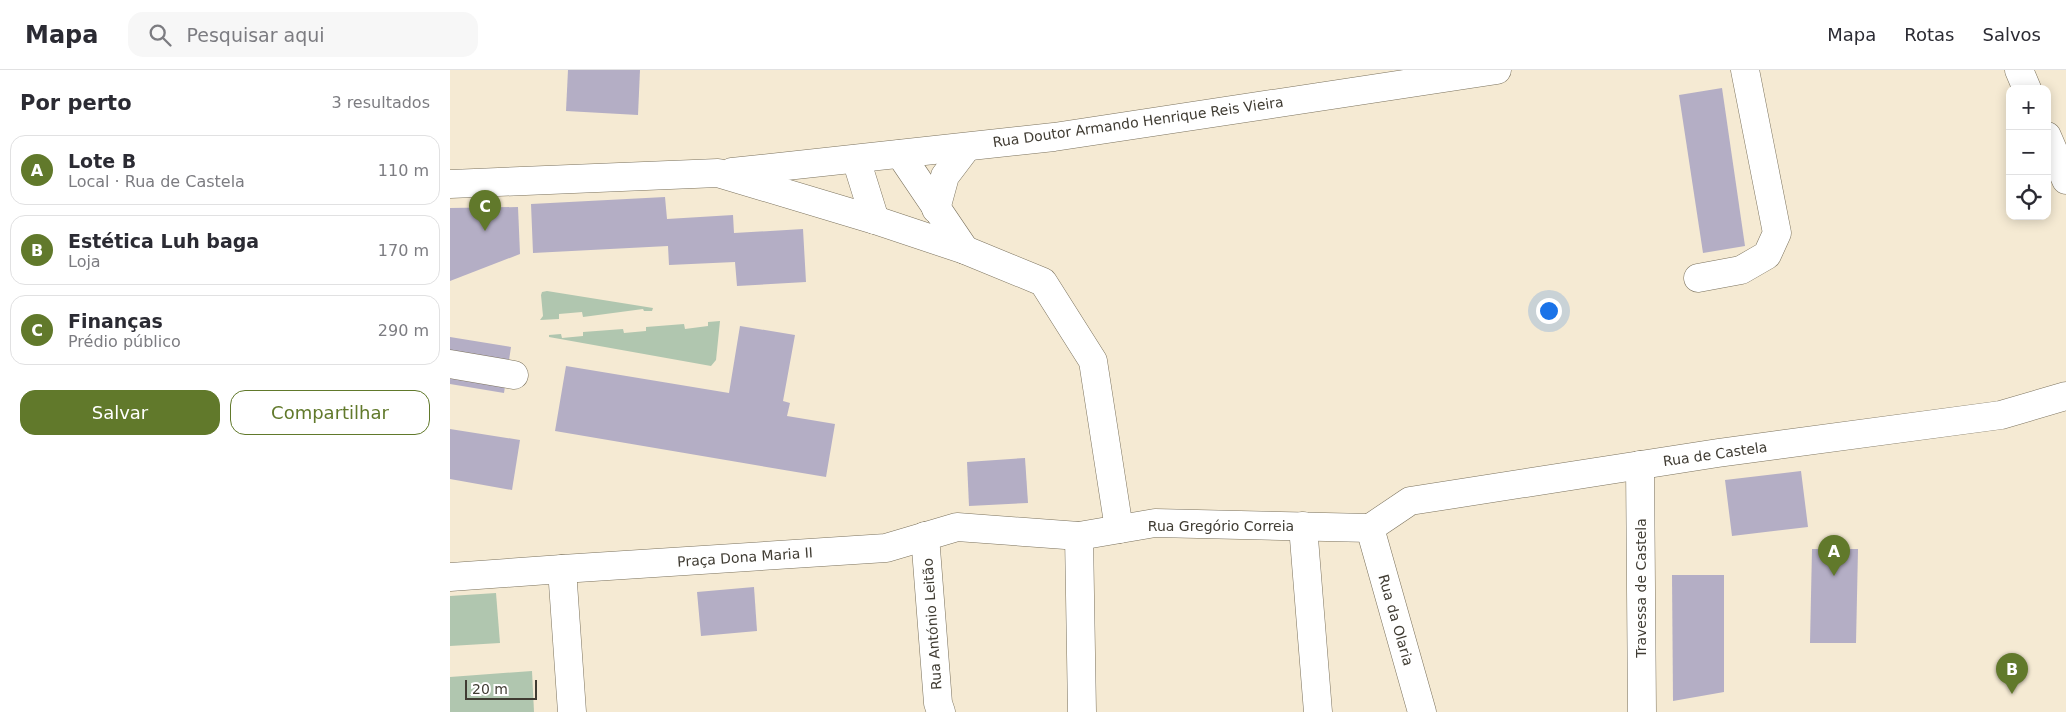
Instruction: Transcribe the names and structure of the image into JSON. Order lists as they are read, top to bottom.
{
  "streets": {
    "street": [
      "Rua Doutor Armando Henrique Reis Vieira",
      "Rua de Castela",
      "Rua Gregório Correia",
      "Praça Dona Maria II",
      "Travessa de Castela",
      "Rua da Olaria",
      "Rua António Leitão"
    ]
  },
  "crossings": [
    ["Rua de Castela", "Rua Gregório Correia"],
    ["Rua de Castela", "Travessa de Castela"],
    ["Rua de Castela", "Rua da Olaria"],
    ["Rua Gregório Correia", "Praça Dona Maria II"],
    ["Rua Gregório Correia", "Rua da Olaria"],
    ["Rua Gregório Correia", "Rua António Leitão"],
    ["Praça Dona Maria II", "Rua António Leitão"]
  ],
  "scale_bar": "20 m",
  "page": {
    "header": "Mapa",
    "search": "Pesquisar aqui",
    "nav": ["Mapa", "Rotas", "Salvos"],
    "heading": ["Por perto", "3 resultados"],
    "map_buttons": ["+", "−"],
    "list": [
      {
        "mark": "A",
        "name": "Lote B",
        "note": "Local · Rua de Castela",
        "value": "110 m"
      },
      {
        "mark": "B",
        "name": "Estética Luh baga",
        "note": "Loja",
        "value": "170 m"
      },
      {
        "mark": "C",
        "name": "Finanças",
        "note": "Prédio público",
        "value": "290 m"
      }
    ],
    "pins": ["C", "A", "B"],
    "buttons": ["Salvar", "Compartilhar"],
    "scale": "20 m"
  }
}
